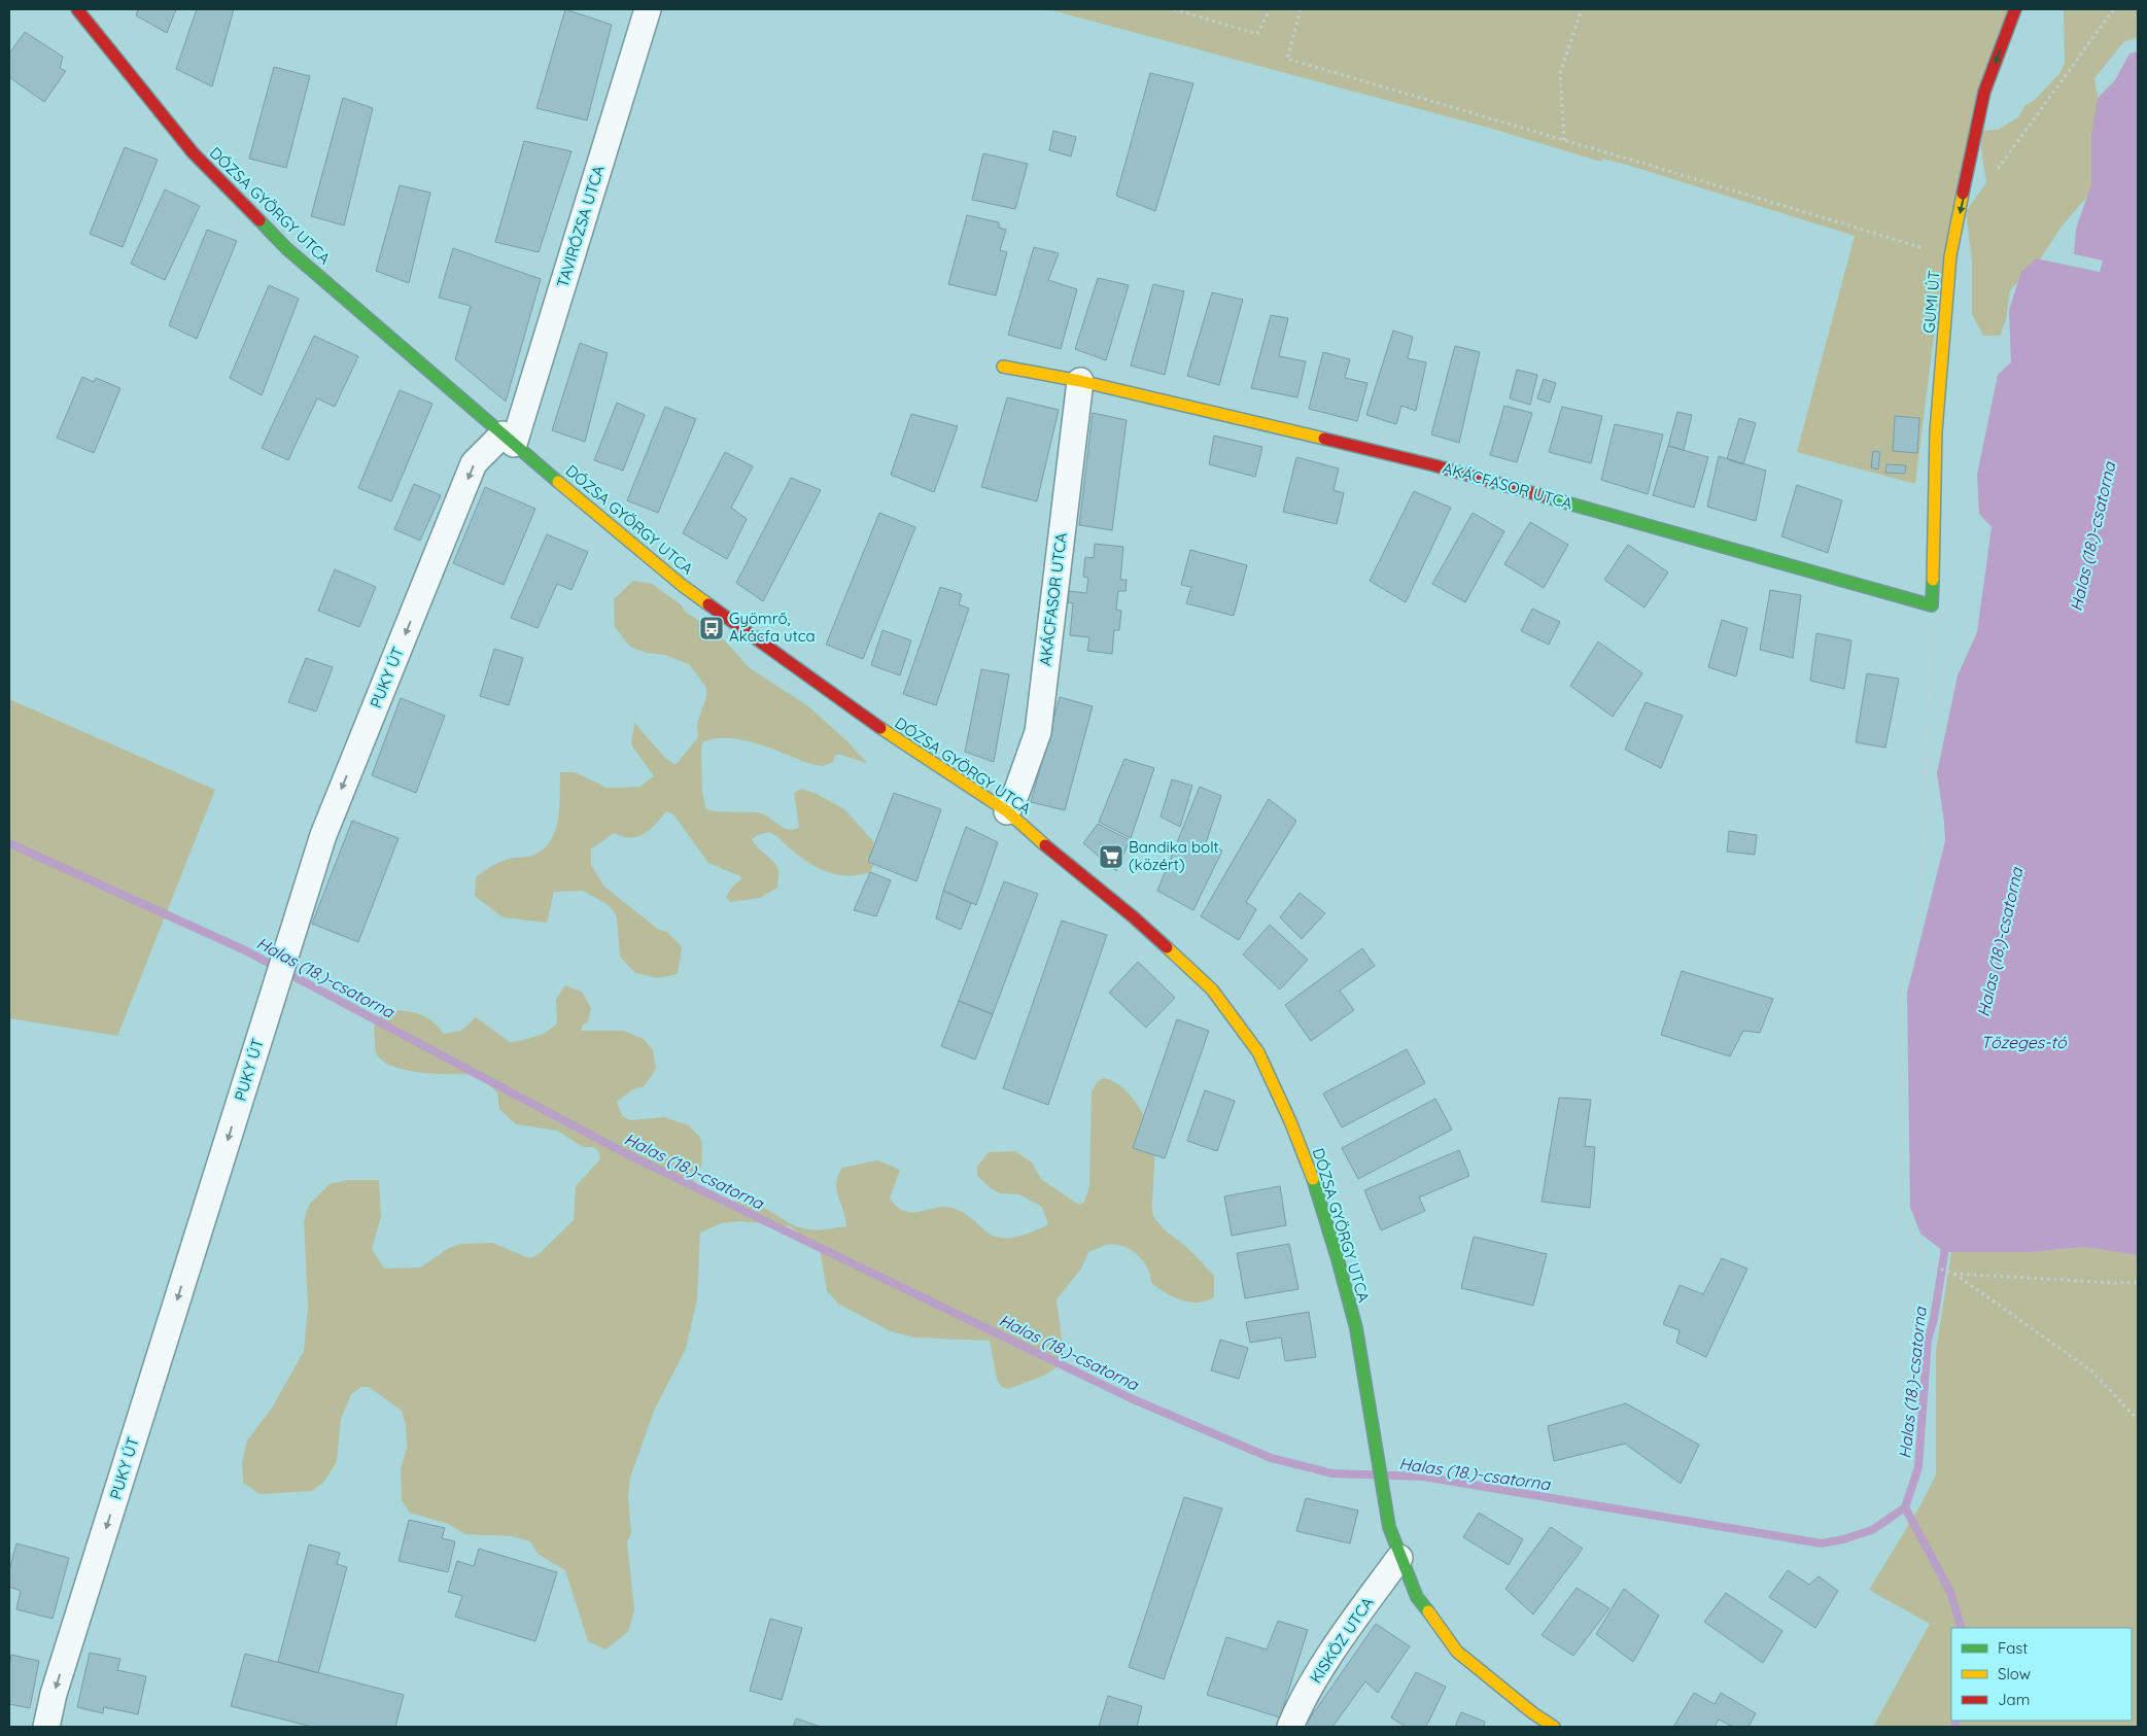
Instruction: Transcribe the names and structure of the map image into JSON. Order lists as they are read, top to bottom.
{
  "streets": {
    "main road": ["DÓZSA GYÖRGY UTCA", "GUMI ÚT", "AKÁCFASOR UTCA"],
    "street": ["TAVIRÓZSA UTCA", "PUKY ÚT", "KISKÖZ UTCA"]
  },
  "crossings": [
    ["DÓZSA GYÖRGY UTCA", "TAVIRÓZSA UTCA"],
    ["DÓZSA GYÖRGY UTCA", "AKÁCFASOR UTCA"],
    ["DÓZSA GYÖRGY UTCA", "PUKY ÚT"],
    ["DÓZSA GYÖRGY UTCA", "KISKÖZ UTCA"],
    ["TAVIRÓZSA UTCA", "PUKY ÚT"],
    ["GUMI ÚT", "AKÁCFASOR UTCA"]
  ],
  "one_way": ["GUMI ÚT", "PUKY ÚT"],
  "water": ["Halas (18.)-csatorna", "Tőzeges-tó"],
  "places": {
    "bus stop": ["Gyömrő, Akácfa utca"],
    "supermarket": ["Bandika bolt (közért)"]
  },
  "legend": ["Fast", "Slow", "Jam"]
}
